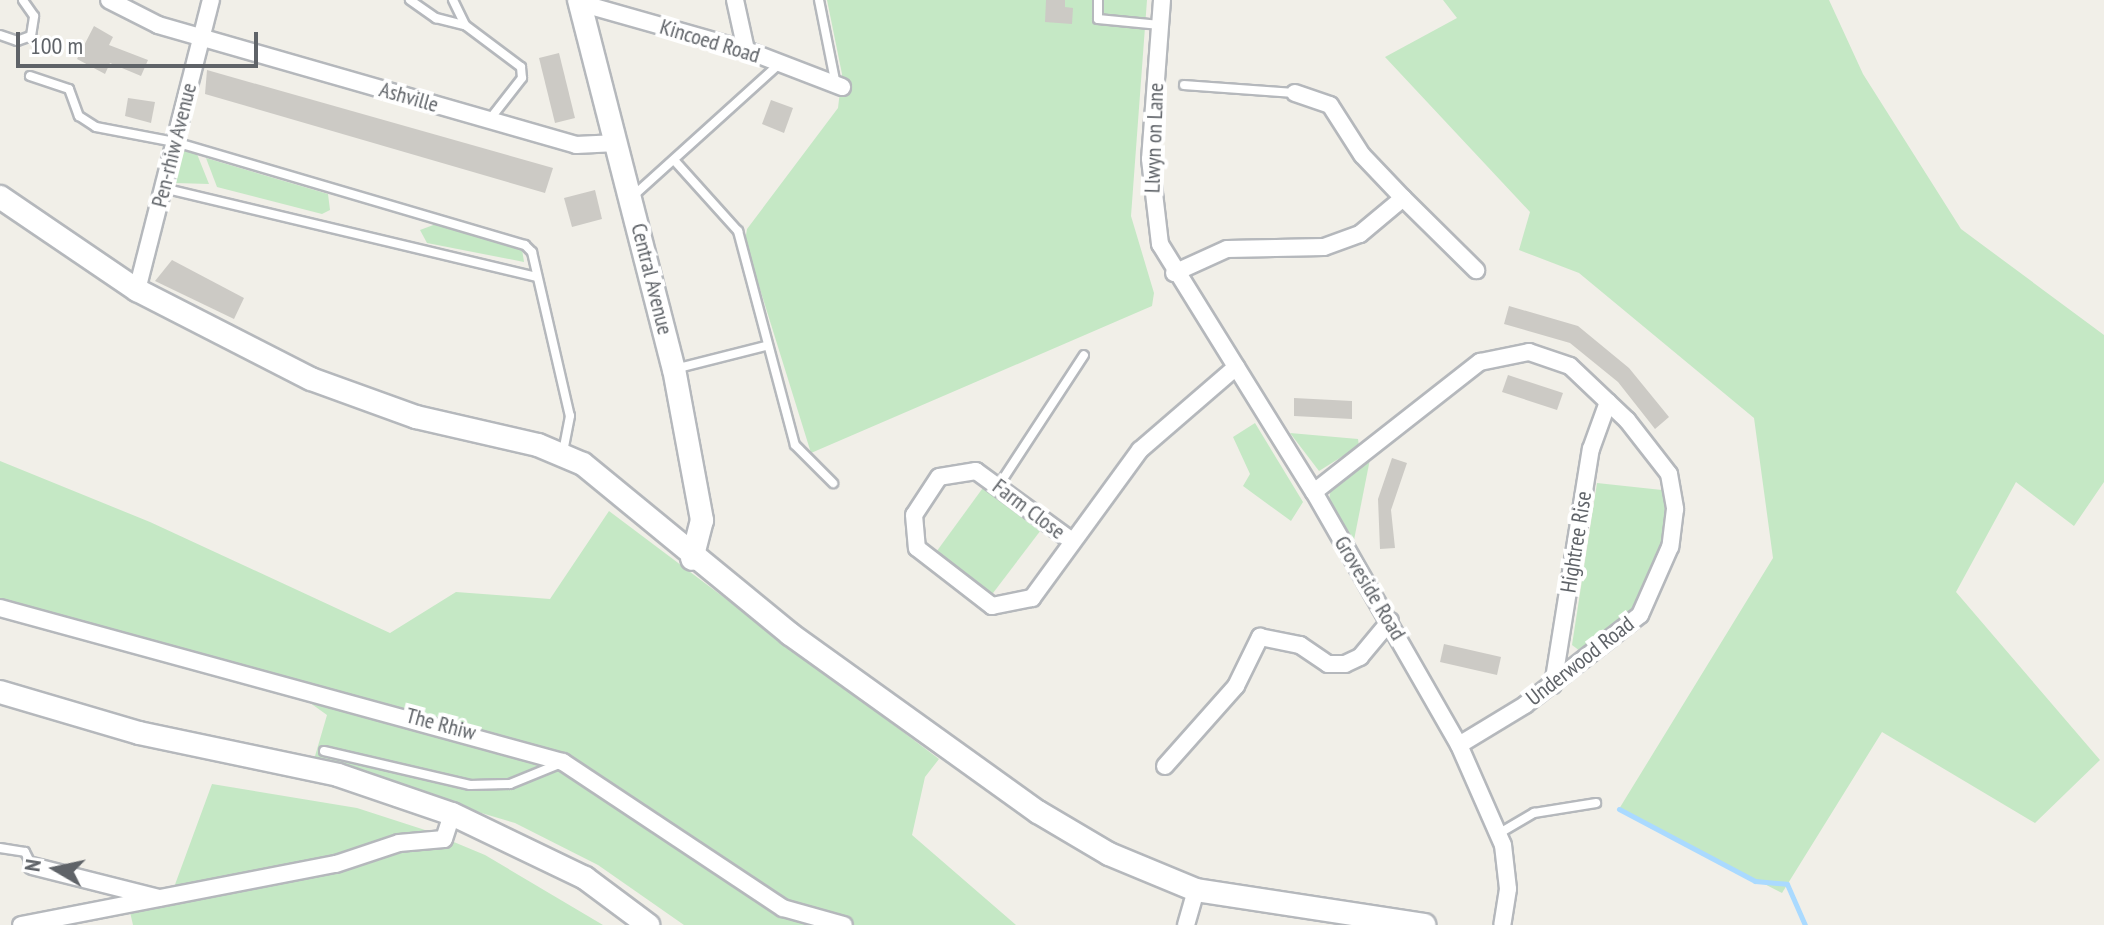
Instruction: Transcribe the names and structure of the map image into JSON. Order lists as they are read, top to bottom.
{
  "streets": {
    "street": [
      "Kincoed Road",
      "Ashville",
      "Llwyn on Lane",
      "Pen-rhiw Avenue",
      "Central Avenue",
      "Farm Close",
      "Hightree Rise",
      "Groveside Road",
      "Underwood Road",
      "The Rhiw"
    ]
  },
  "crossings": [
    ["Kincoed Road", "Central Avenue"],
    ["Ashville", "Pen-rhiw Avenue"],
    ["Ashville", "Central Avenue"],
    ["Llwyn on Lane", "Groveside Road"],
    ["Farm Close", "Groveside Road"],
    ["Hightree Rise", "Underwood Road"],
    ["Groveside Road", "Underwood Road"]
  ],
  "scale_bar": "100 m",
  "north": "left"
}
